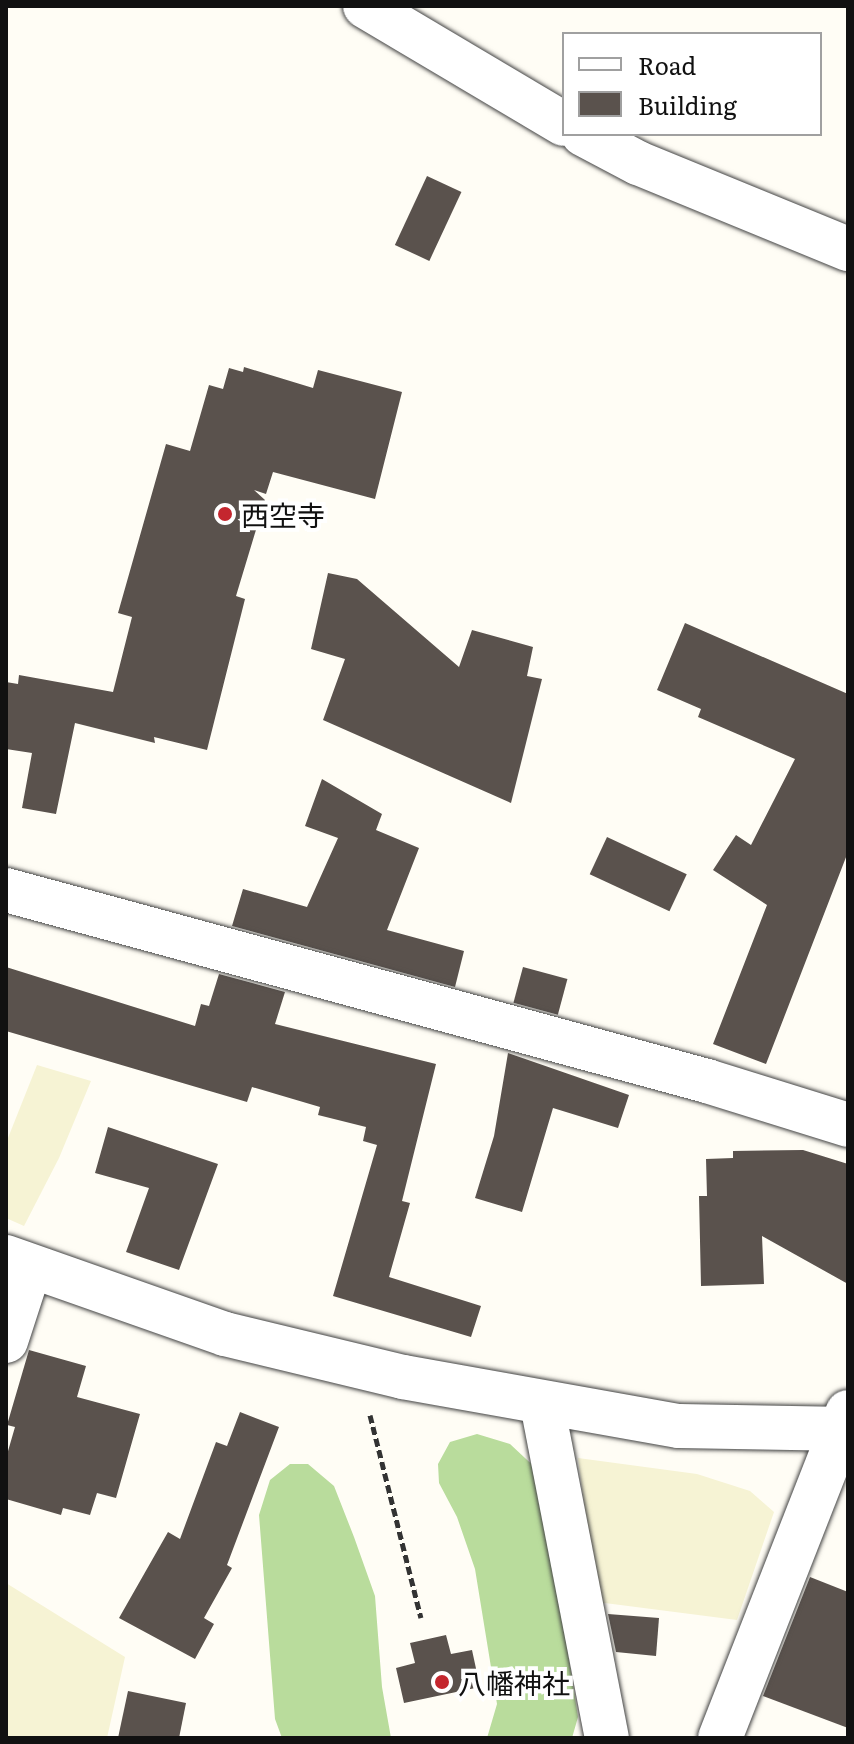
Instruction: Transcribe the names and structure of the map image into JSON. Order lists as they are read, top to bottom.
{
  "places": ["西空寺", "八幡神社"],
  "legend": ["Road", "Building"]
}
